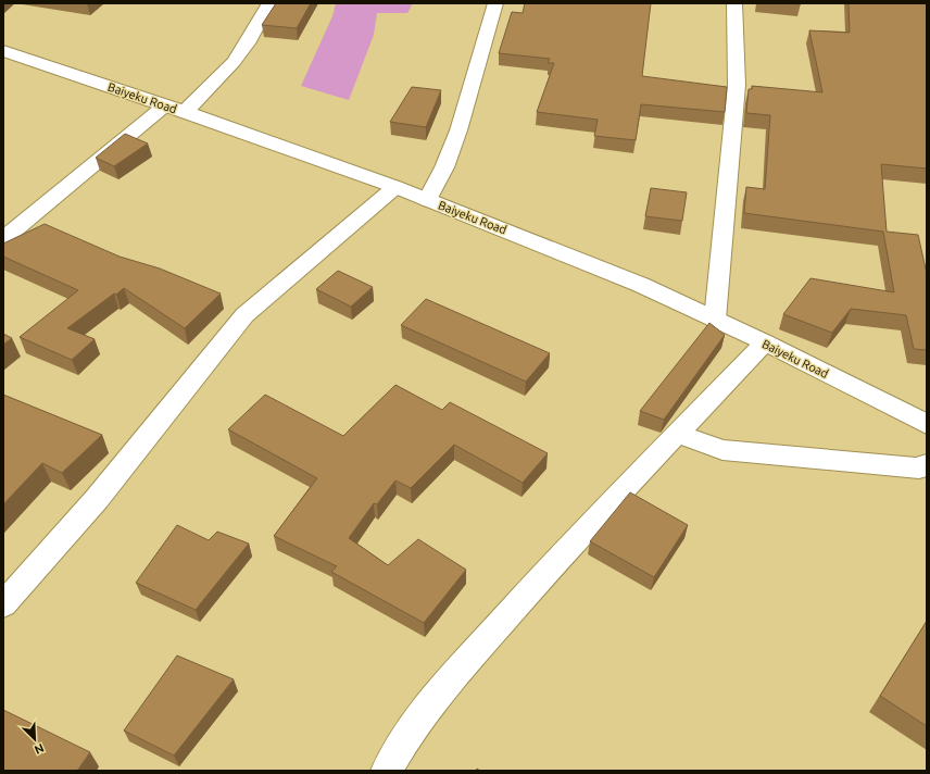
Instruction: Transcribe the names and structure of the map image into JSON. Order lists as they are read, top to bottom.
{
  "streets": {
    "street": ["Baiyeku Road"]
  },
  "north": "bottom right"
}
